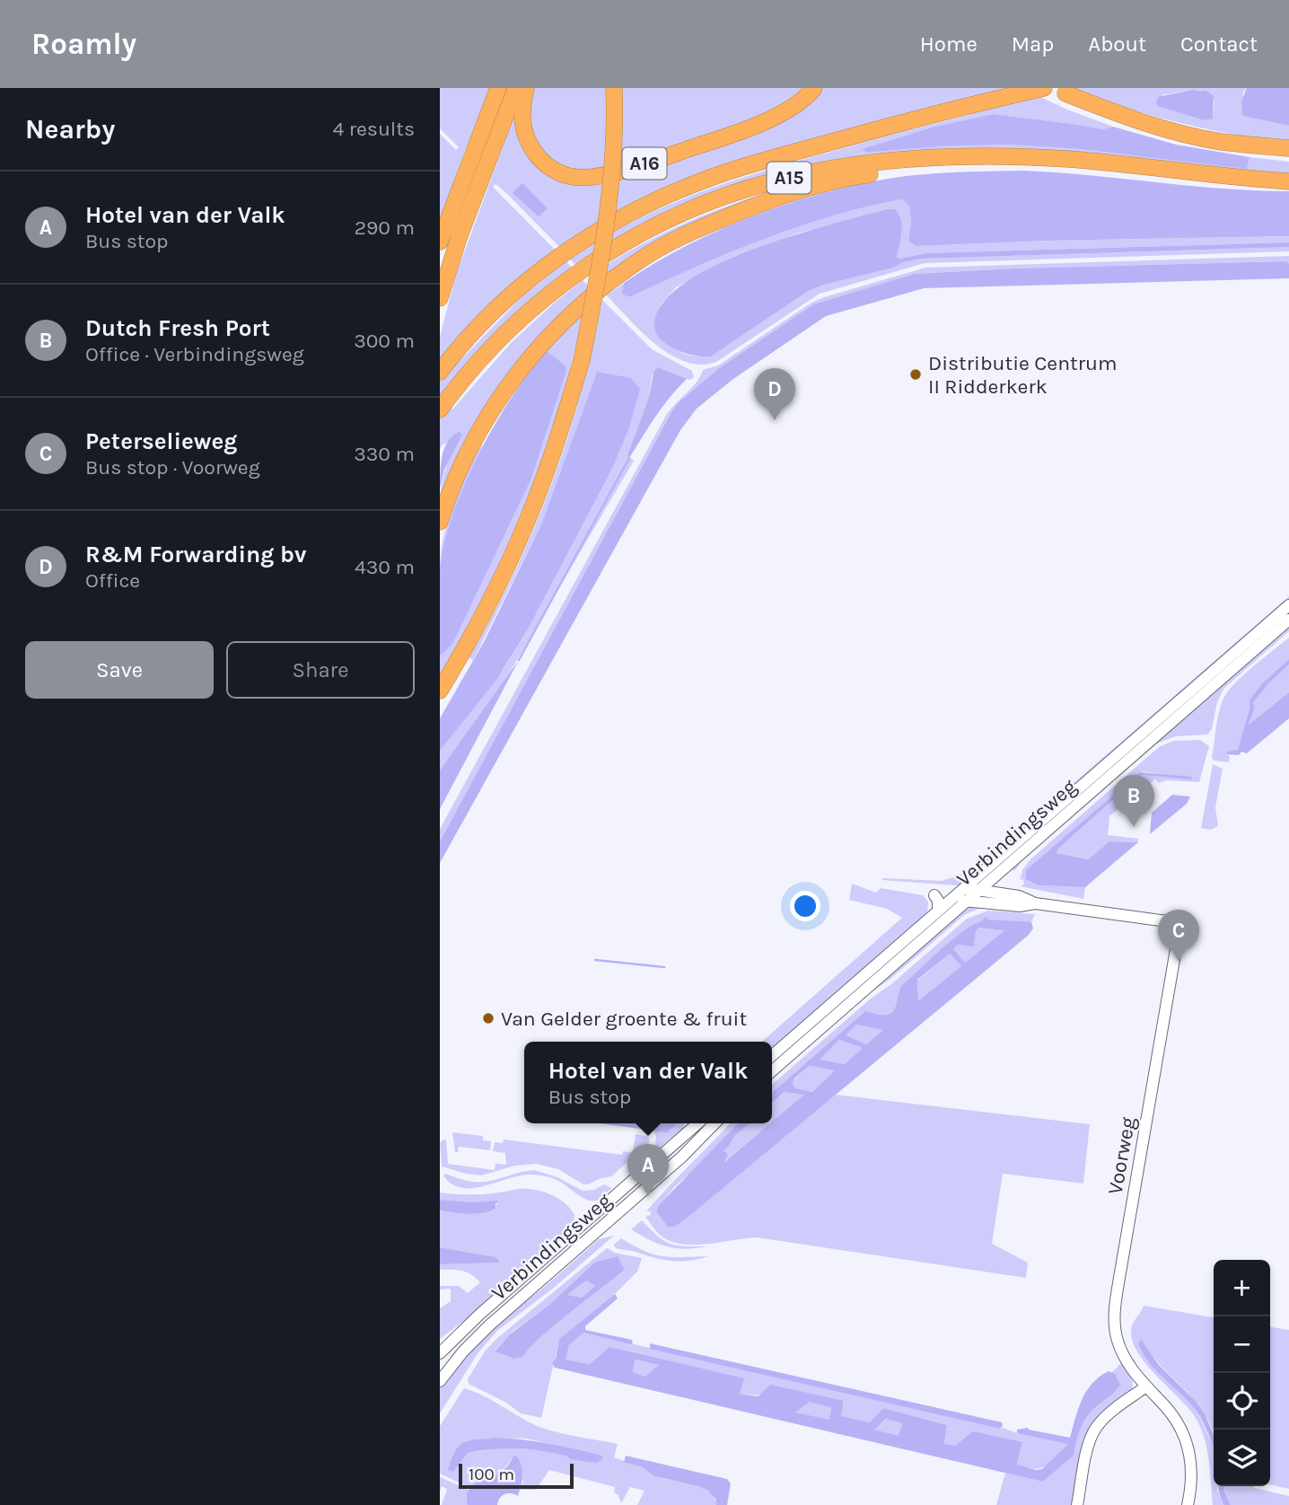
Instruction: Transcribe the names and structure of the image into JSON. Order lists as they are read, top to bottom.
{
  "streets": {
    "highway": ["A16", "A15"],
    "street": ["Verbindingsweg", "Voorweg"]
  },
  "places": ["Distributie Centrum II Ridderkerk", "Van Gelder groente & fruit"],
  "scale_bar": "100 m",
  "page": {
    "header": "Roamly",
    "nav": [
      "Home",
      "Map",
      "About",
      "Contact"
    ],
    "heading": ["Nearby", "4 results"],
    "list": [
      {
        "mark": "A",
        "name": "Hotel van der Valk",
        "note": "Bus stop",
        "value": "290 m"
      },
      {
        "mark": "B",
        "name": "Dutch Fresh Port",
        "note": "Office · Verbindingsweg",
        "value": "300 m"
      },
      {
        "mark": "C",
        "name": "Peterselieweg",
        "note": "Bus stop · Voorweg",
        "value": "330 m"
      },
      {
        "mark": "D",
        "name": "R&M Forwarding bv",
        "note": "Office",
        "value": "430 m"
      }
    ],
    "pins": [
      "D",
      "B",
      "C",
      "A"
    ],
    "buttons": ["Save", "Share"],
    "popup": ["Hotel van der Valk", "Bus stop"],
    "map_buttons": ["+", "−"],
    "scale": "100 m"
  }
}
